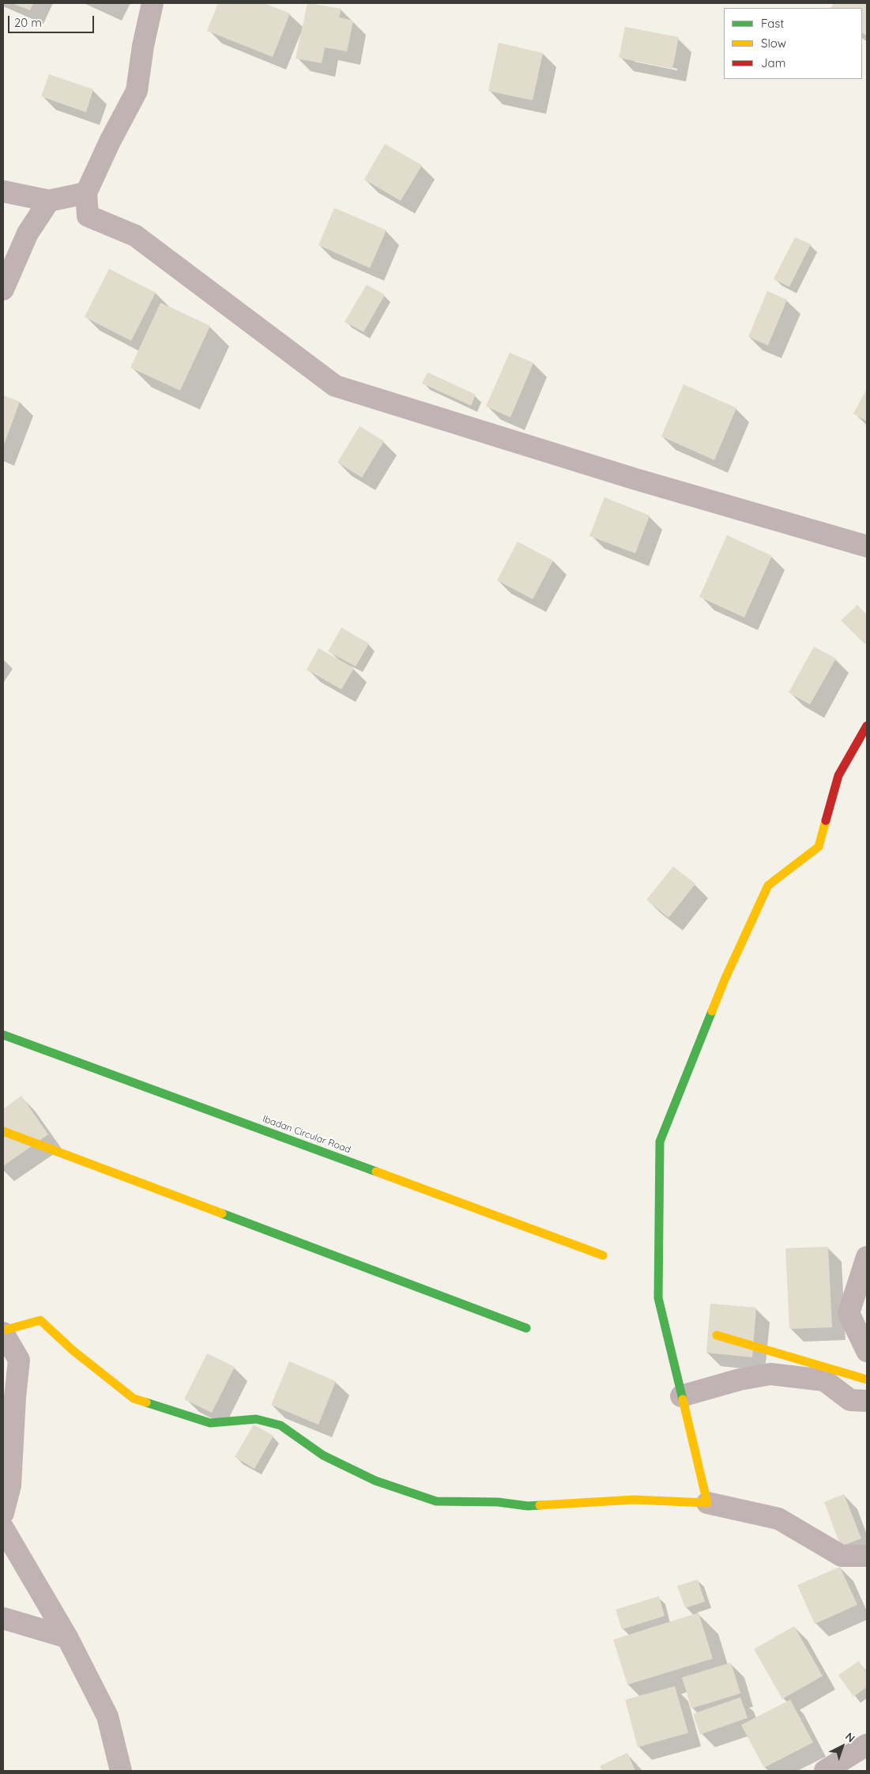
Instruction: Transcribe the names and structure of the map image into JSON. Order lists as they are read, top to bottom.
{
  "streets": {
    "main road": ["Ibadan Circular Road"]
  },
  "legend": ["Fast", "Slow", "Jam"],
  "scale_bar": "20 m",
  "north": "top right"
}
